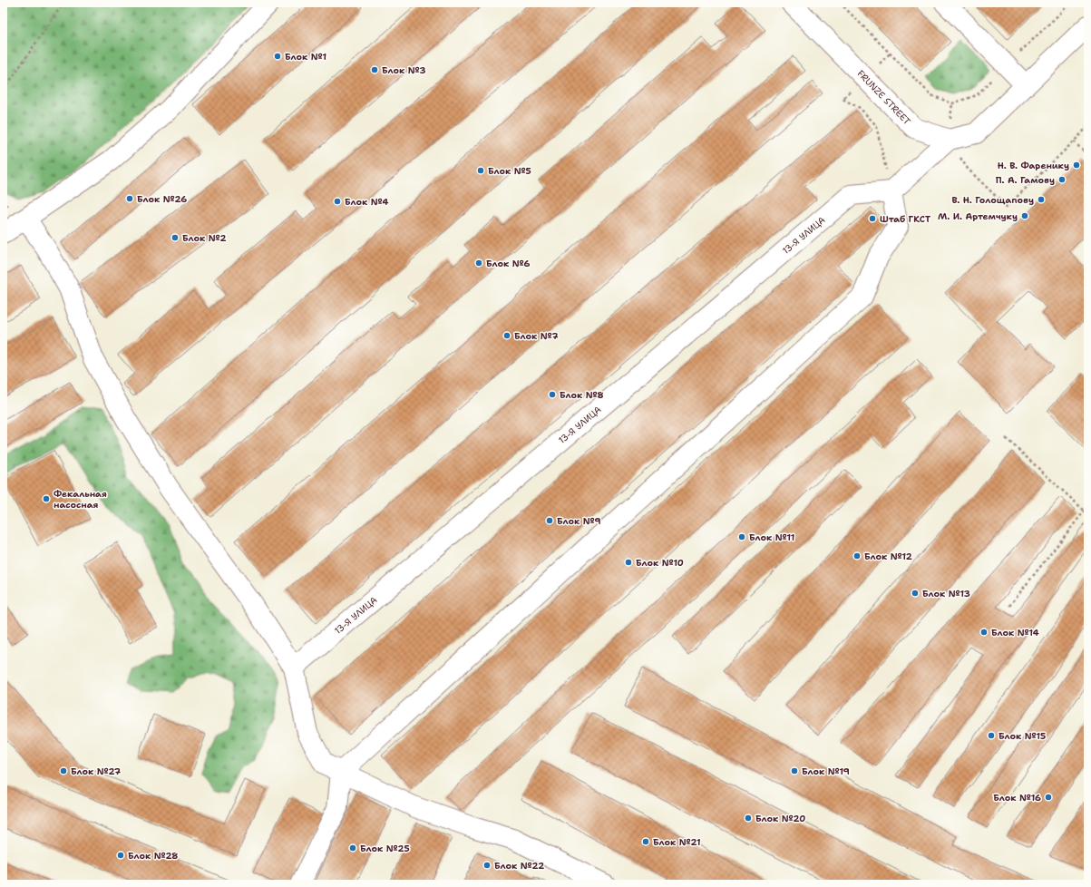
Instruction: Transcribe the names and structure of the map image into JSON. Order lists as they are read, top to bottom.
{
  "streets": {
    "street": ["FRUNZE STREET", "13-Я УЛИЦА"]
  },
  "places": [
    "Блок №1",
    "Блок №3",
    "Н. В. Фаренику",
    "Блок №5",
    "П. А. Гамову",
    "Блок №26",
    "В. Н. Голощапову",
    "Блок №4",
    "М. И. Артемчуку",
    "Штаб ГКСТ",
    "Блок №2",
    "Блок №6",
    "Блок №7",
    "Блок №8",
    "Фекальная насосная",
    "Блок №9",
    "Блок №11",
    "Блок №12",
    "Блок №10",
    "Блок №13",
    "Блок №14",
    "Блок №15",
    "Блок №27",
    "Блок №19",
    "Блок №16",
    "Блок №20",
    "Блок №21",
    "Блок №25",
    "Блок №28",
    "Блок №22"
  ]
}
